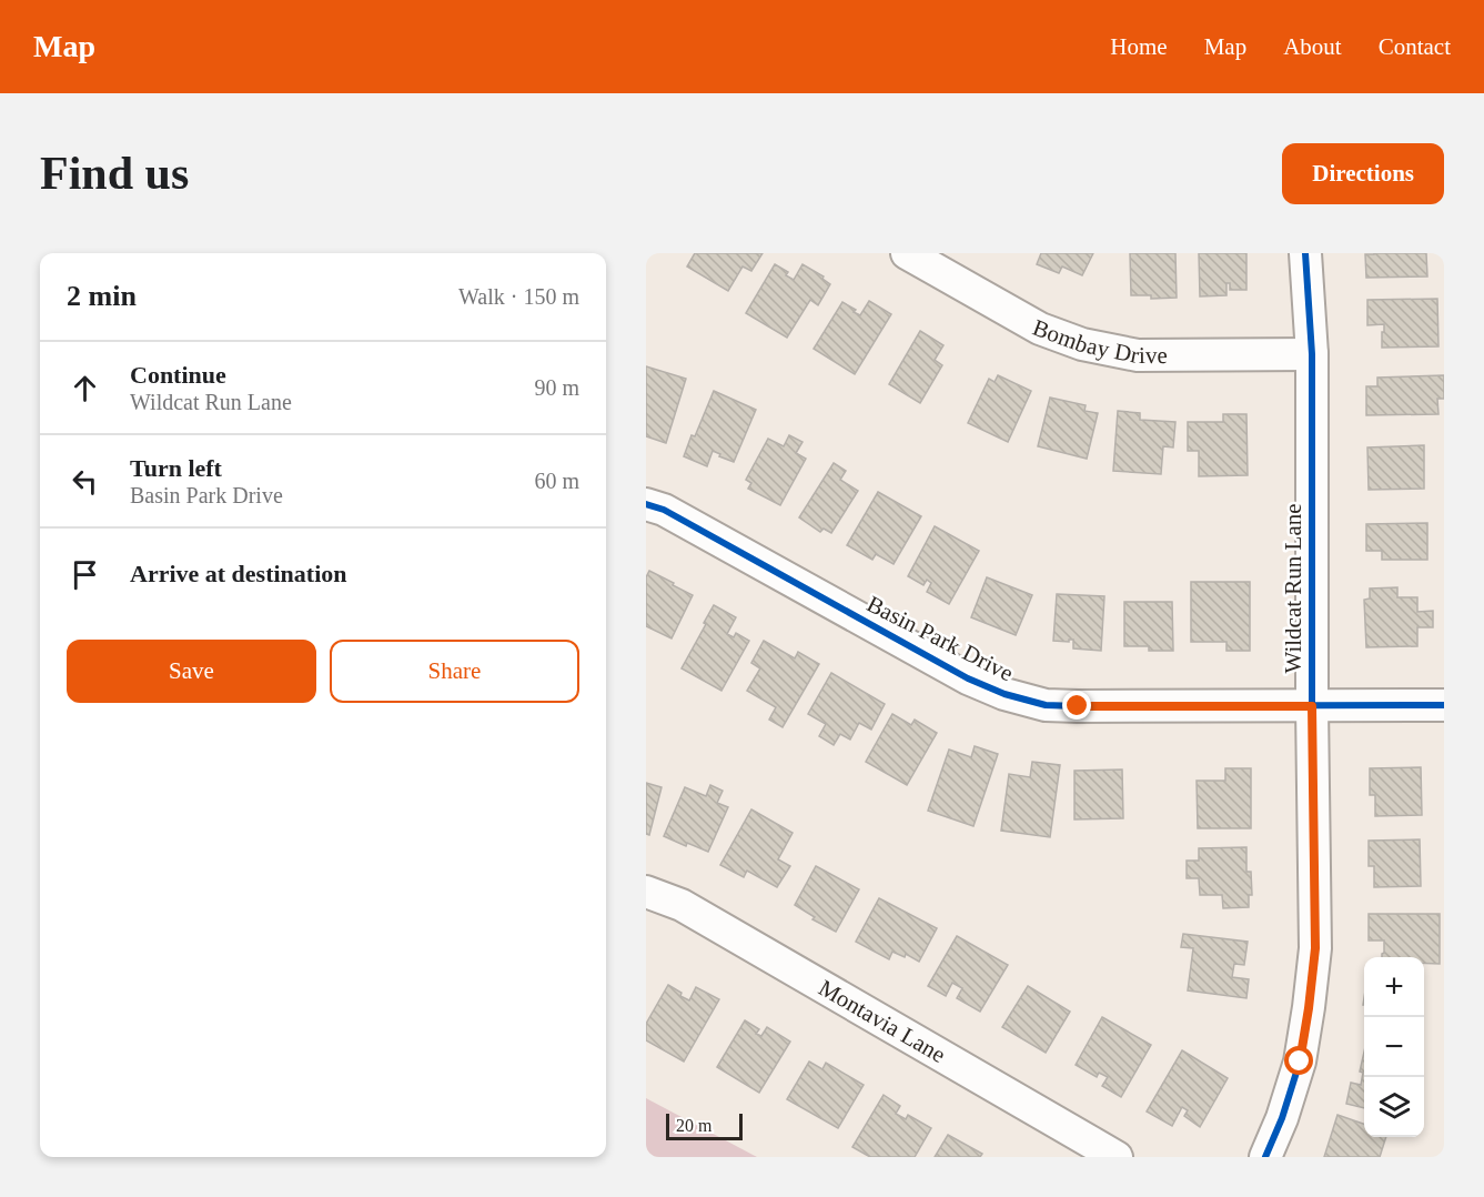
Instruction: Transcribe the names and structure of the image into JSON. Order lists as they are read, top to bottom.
{
  "streets": {
    "street": [
      "Bombay Drive",
      "Wildcat Run Lane",
      "Basin Park Drive",
      "Montavia Lane"
    ]
  },
  "crossings": [
    ["Bombay Drive", "Wildcat Run Lane"],
    ["Wildcat Run Lane", "Basin Park Drive"]
  ],
  "scale_bar": "20 m",
  "page": {
    "header": "Map",
    "nav": [
      "Home",
      "Map",
      "About",
      "Contact"
    ],
    "buttons": [
      "Directions",
      ["Save", "Share"]
    ],
    "title": "Find us",
    "heading": ["2 min", "Walk · 150 m"],
    "list": [
      ["Continue", "Wildcat Run Lane", "90 m"],
      ["Turn left", "Basin Park Drive", "60 m"],
      "Arrive at destination"
    ],
    "map_buttons": ["+", "−"],
    "scale": "20 m"
  }
}
